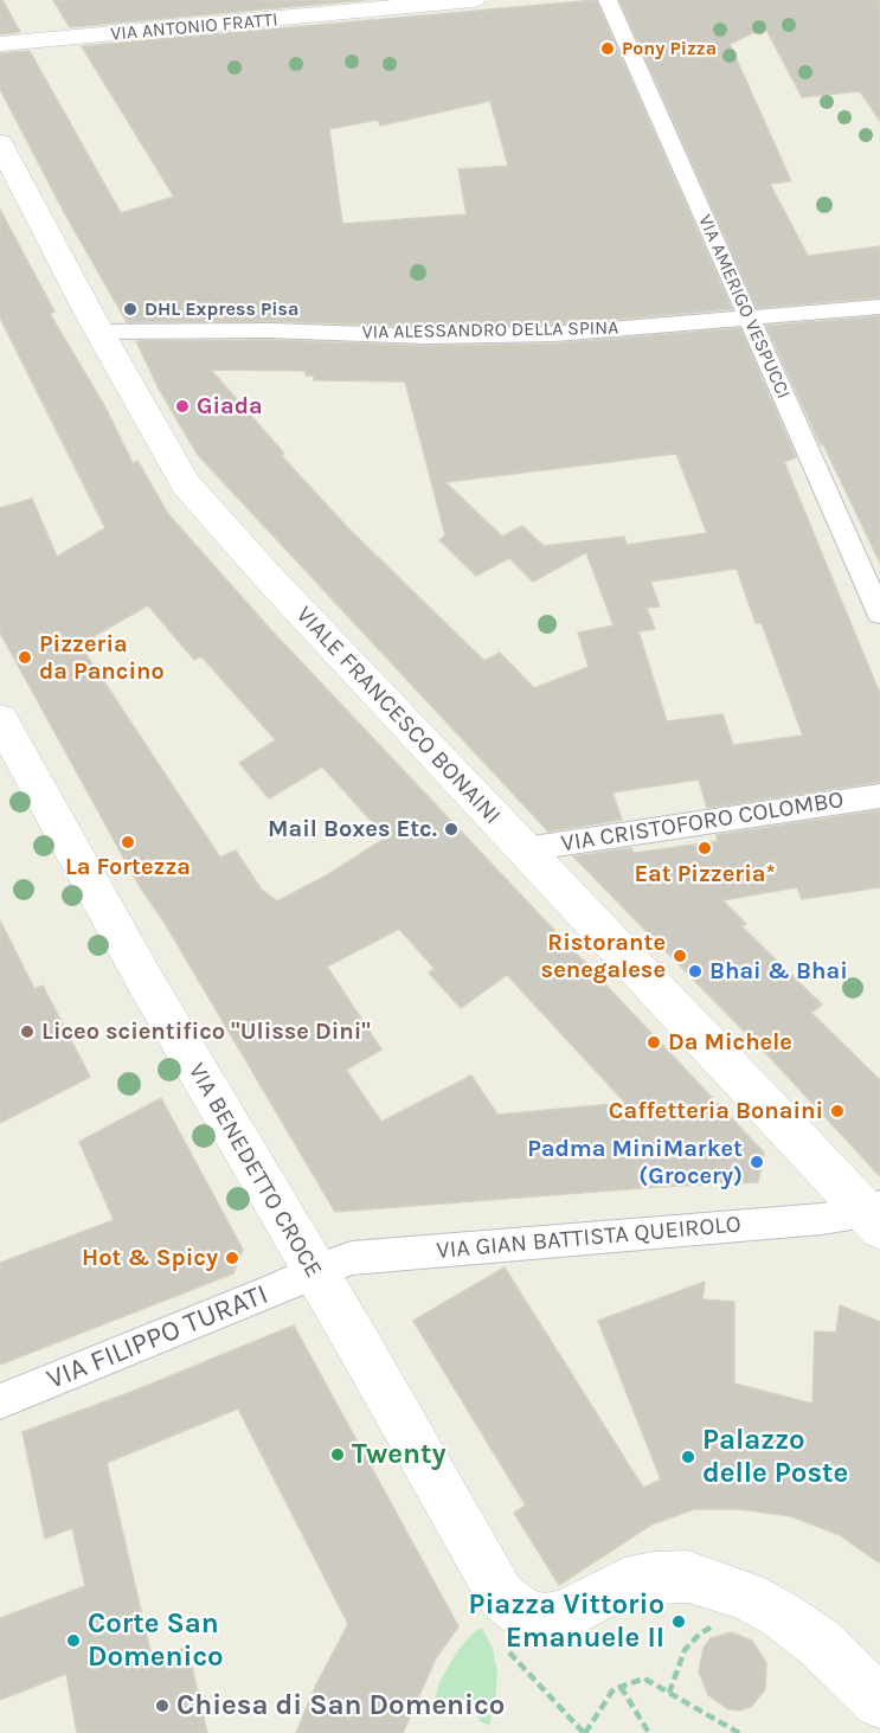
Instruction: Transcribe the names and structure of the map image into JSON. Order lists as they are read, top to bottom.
{
  "streets": {
    "street": [
      "VIA ANTONIO FRATTI",
      "VIA AMERIGO VESPUCCI",
      "VIA ALESSANDRO DELLA SPINA",
      "VIALE FRANCESCO BONAINI",
      "VIA CRISTOFORO COLOMBO",
      "VIA BENEDETTO CROCE",
      "VIA GIAN BATTISTA QUEIROLO",
      "VIA FILIPPO TURATI"
    ]
  },
  "crossings": [
    ["VIA AMERIGO VESPUCCI", "VIA ALESSANDRO DELLA SPINA"],
    ["VIA ALESSANDRO DELLA SPINA", "VIALE FRANCESCO BONAINI"],
    ["VIALE FRANCESCO BONAINI", "VIA CRISTOFORO COLOMBO"],
    ["VIALE FRANCESCO BONAINI", "VIA GIAN BATTISTA QUEIROLO"],
    ["VIA BENEDETTO CROCE", "VIA GIAN BATTISTA QUEIROLO"],
    ["VIA BENEDETTO CROCE", "VIA FILIPPO TURATI"],
    ["VIA GIAN BATTISTA QUEIROLO", "VIA FILIPPO TURATI"]
  ],
  "places": [
    "Pony Pizza",
    "DHL Express Pisa",
    "Giada",
    "Pizzeria da Pancino",
    "Mail Boxes Etc.",
    "La Fortezza",
    "Eat Pizzeria*",
    "Ristorante senegalese",
    "Bhai & Bhai",
    "Liceo scientifico \"Ulisse Dini\"",
    "Da Michele",
    "Caffetteria Bonaini",
    "Padma MiniMarket (Grocery)",
    "Hot & Spicy",
    "Twenty",
    "Palazzo delle Poste",
    "Piazza Vittorio Emanuele II",
    "Corte San Domenico",
    "Chiesa di San Domenico"
  ]
}
